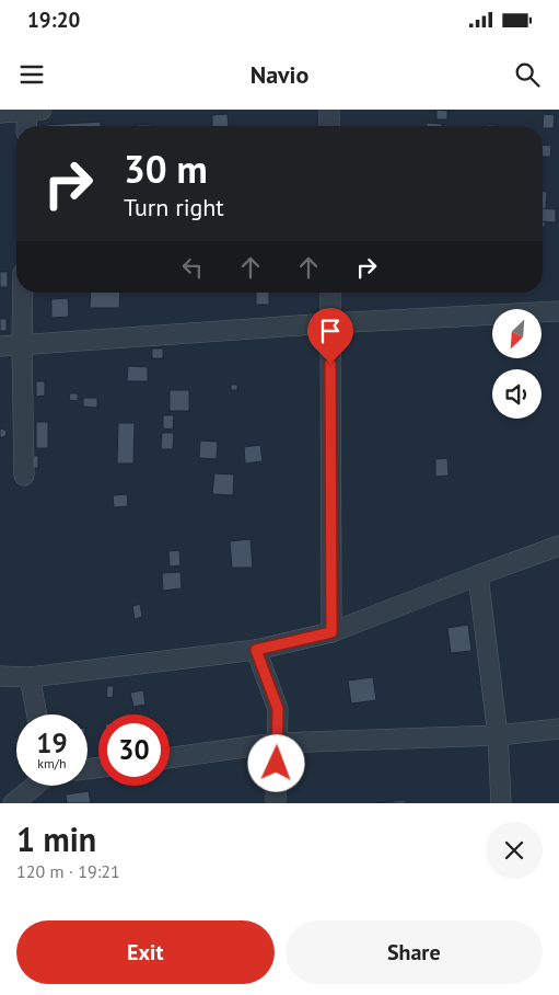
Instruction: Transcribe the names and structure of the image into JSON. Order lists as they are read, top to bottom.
{
  "north": "bottom left",
  "page": {
    "status": "19:20",
    "header": "Navio",
    "turn": ["30 m", "Turn right"],
    "speed": "19 km/h",
    "limit": "30",
    "heading": ["1 min", "120 m · 19:21"],
    "buttons": ["Exit", "Share"]
  }
}
